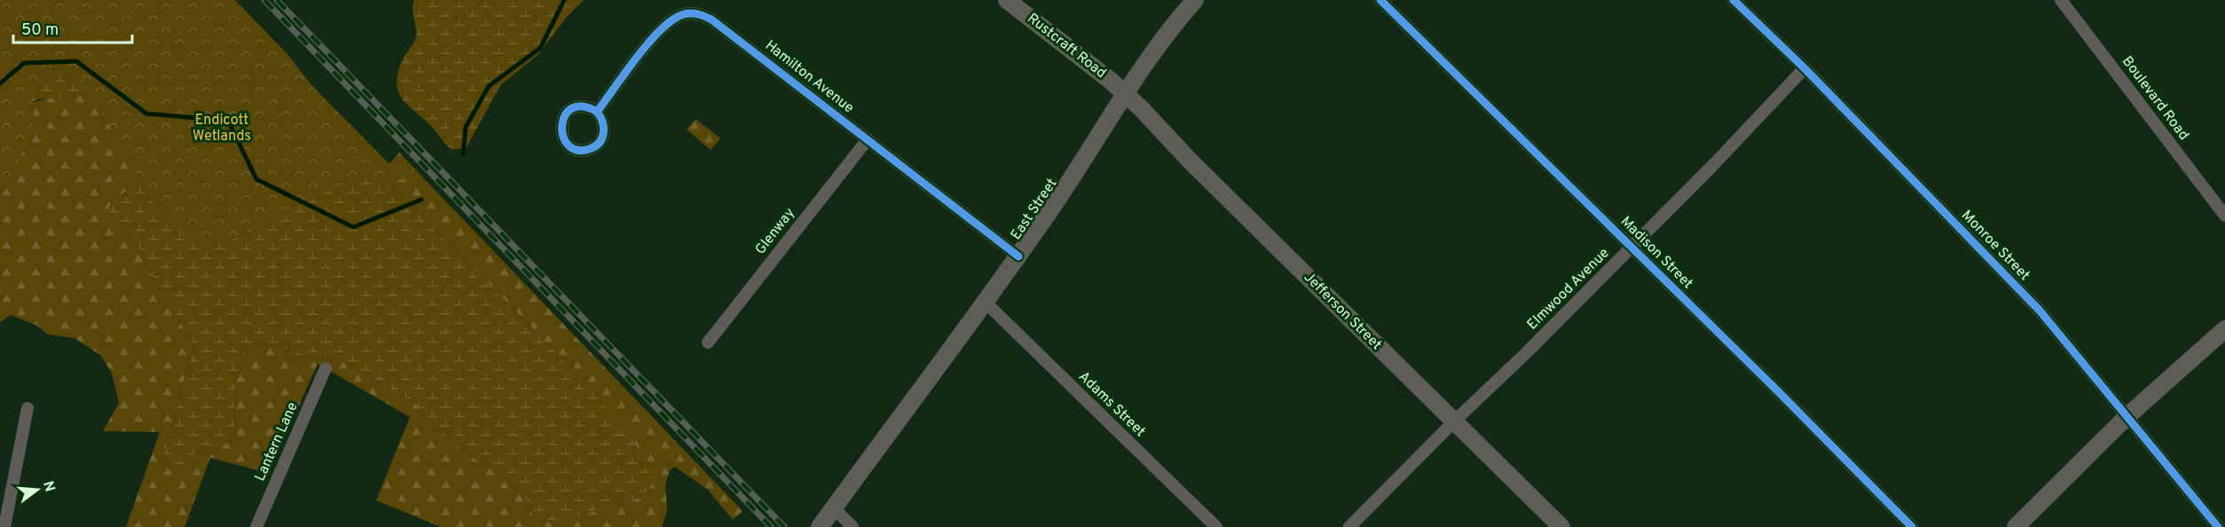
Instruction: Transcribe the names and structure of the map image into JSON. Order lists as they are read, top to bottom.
{
  "streets": {
    "street": [
      "Rustcraft Road",
      "Hamilton Avenue",
      "Boulevard Road",
      "East Street",
      "Glenway",
      "Monroe Street",
      "Madison Street",
      "Elmwood Avenue",
      "Jefferson Street",
      "Adams Street",
      "Lantern Lane"
    ]
  },
  "crossings": [
    ["Rustcraft Road", "East Street"],
    ["Rustcraft Road", "Jefferson Street"],
    ["Hamilton Avenue", "East Street"],
    ["Hamilton Avenue", "Glenway"],
    ["East Street", "Jefferson Street"],
    ["East Street", "Adams Street"],
    ["Monroe Street", "Elmwood Avenue"],
    ["Madison Street", "Elmwood Avenue"],
    ["Elmwood Avenue", "Jefferson Street"]
  ],
  "parks": ["Endicott Wetlands"],
  "scale_bar": "50 m",
  "north": "right"
}
